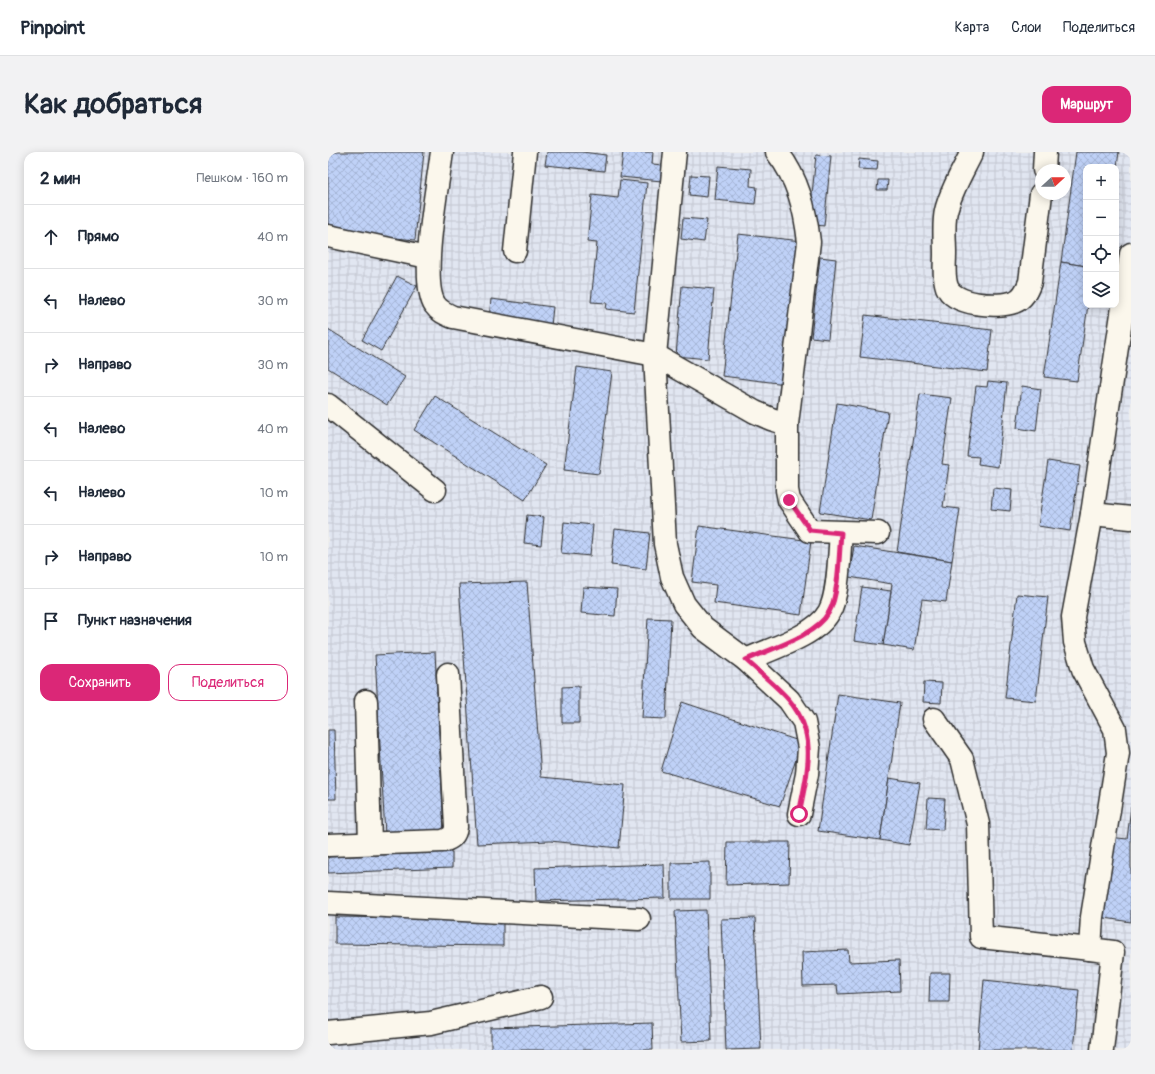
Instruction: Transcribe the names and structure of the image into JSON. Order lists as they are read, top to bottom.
{
  "north": "right",
  "page": {
    "header": "Pinpoint",
    "nav": ["Карта", "Слои", "Поделиться"],
    "buttons": [
      "Маршрут",
      ["Сохранить", "Поделиться"]
    ],
    "title": "Как добраться",
    "heading": ["2 мин", "Пешком · 160 m"],
    "map_buttons": ["+", "−"],
    "list": [
      ["Прямо", "40 m"],
      ["Налево", "30 m"],
      ["Направо", "30 m"],
      ["Налево", "40 m"],
      ["Налево", "10 m"],
      ["Направо", "10 m"],
      "Пункт назначения"
    ]
  }
}
